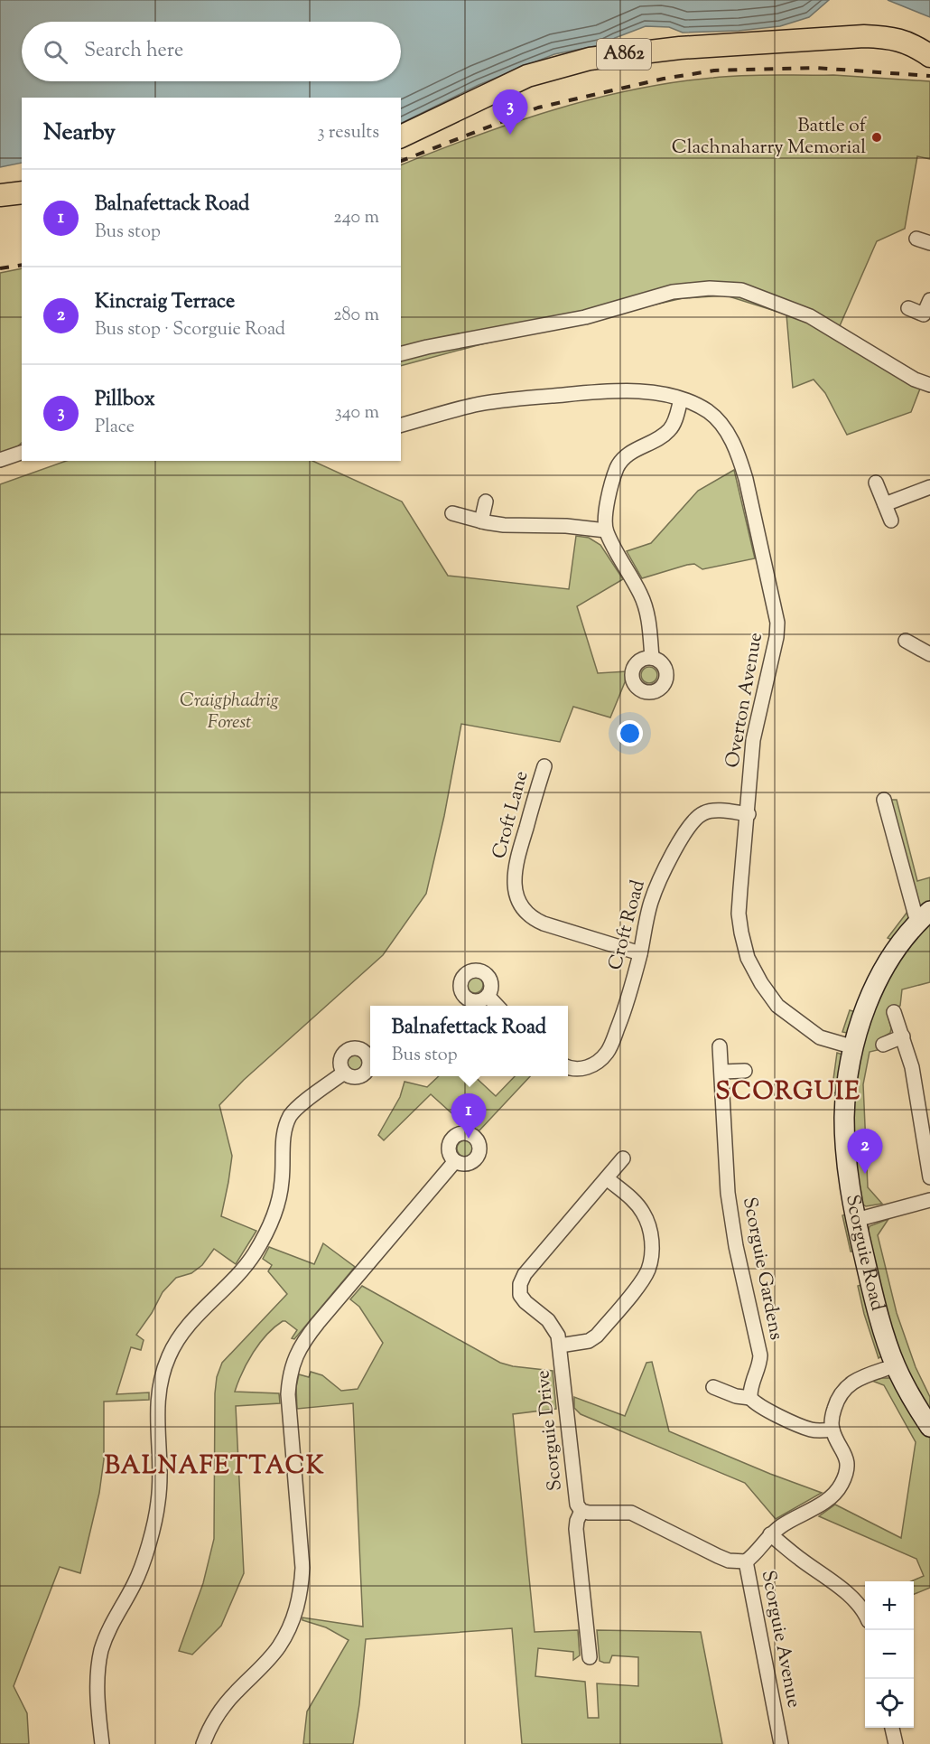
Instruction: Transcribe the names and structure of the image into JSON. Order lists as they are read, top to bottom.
{
  "streets": {
    "main road": ["A862"],
    "street": [
      "Overton Avenue",
      "Croft Lane",
      "Croft Road",
      "Scorguie Road",
      "Scorguie Gardens",
      "Scorguie Drive",
      "Scorguie Avenue"
    ]
  },
  "crossings": [
    ["Overton Avenue", "Croft Road"],
    ["Overton Avenue", "Scorguie Road"],
    ["Croft Lane", "Croft Road"],
    ["Scorguie Drive", "Scorguie Avenue"]
  ],
  "districts": ["SCORGUIE", "BALNAFETTACK"],
  "parks": ["Craigphadrig Forest"],
  "places": ["Battle of Clachnaharry Memorial"],
  "page": {
    "search": "Search here",
    "pins": ["3", "1", "2"],
    "heading": ["Nearby", "3 results"],
    "list": [
      {
        "mark": "1",
        "name": "Balnafettack Road",
        "note": "Bus stop",
        "value": "240 m"
      },
      {
        "mark": "2",
        "name": "Kincraig Terrace",
        "note": "Bus stop · Scorguie Road",
        "value": "280 m"
      },
      {
        "mark": "3",
        "name": "Pillbox",
        "note": "Place",
        "value": "340 m"
      }
    ],
    "popup": ["Balnafettack Road", "Bus stop"],
    "map_buttons": ["+", "−"]
  }
}
